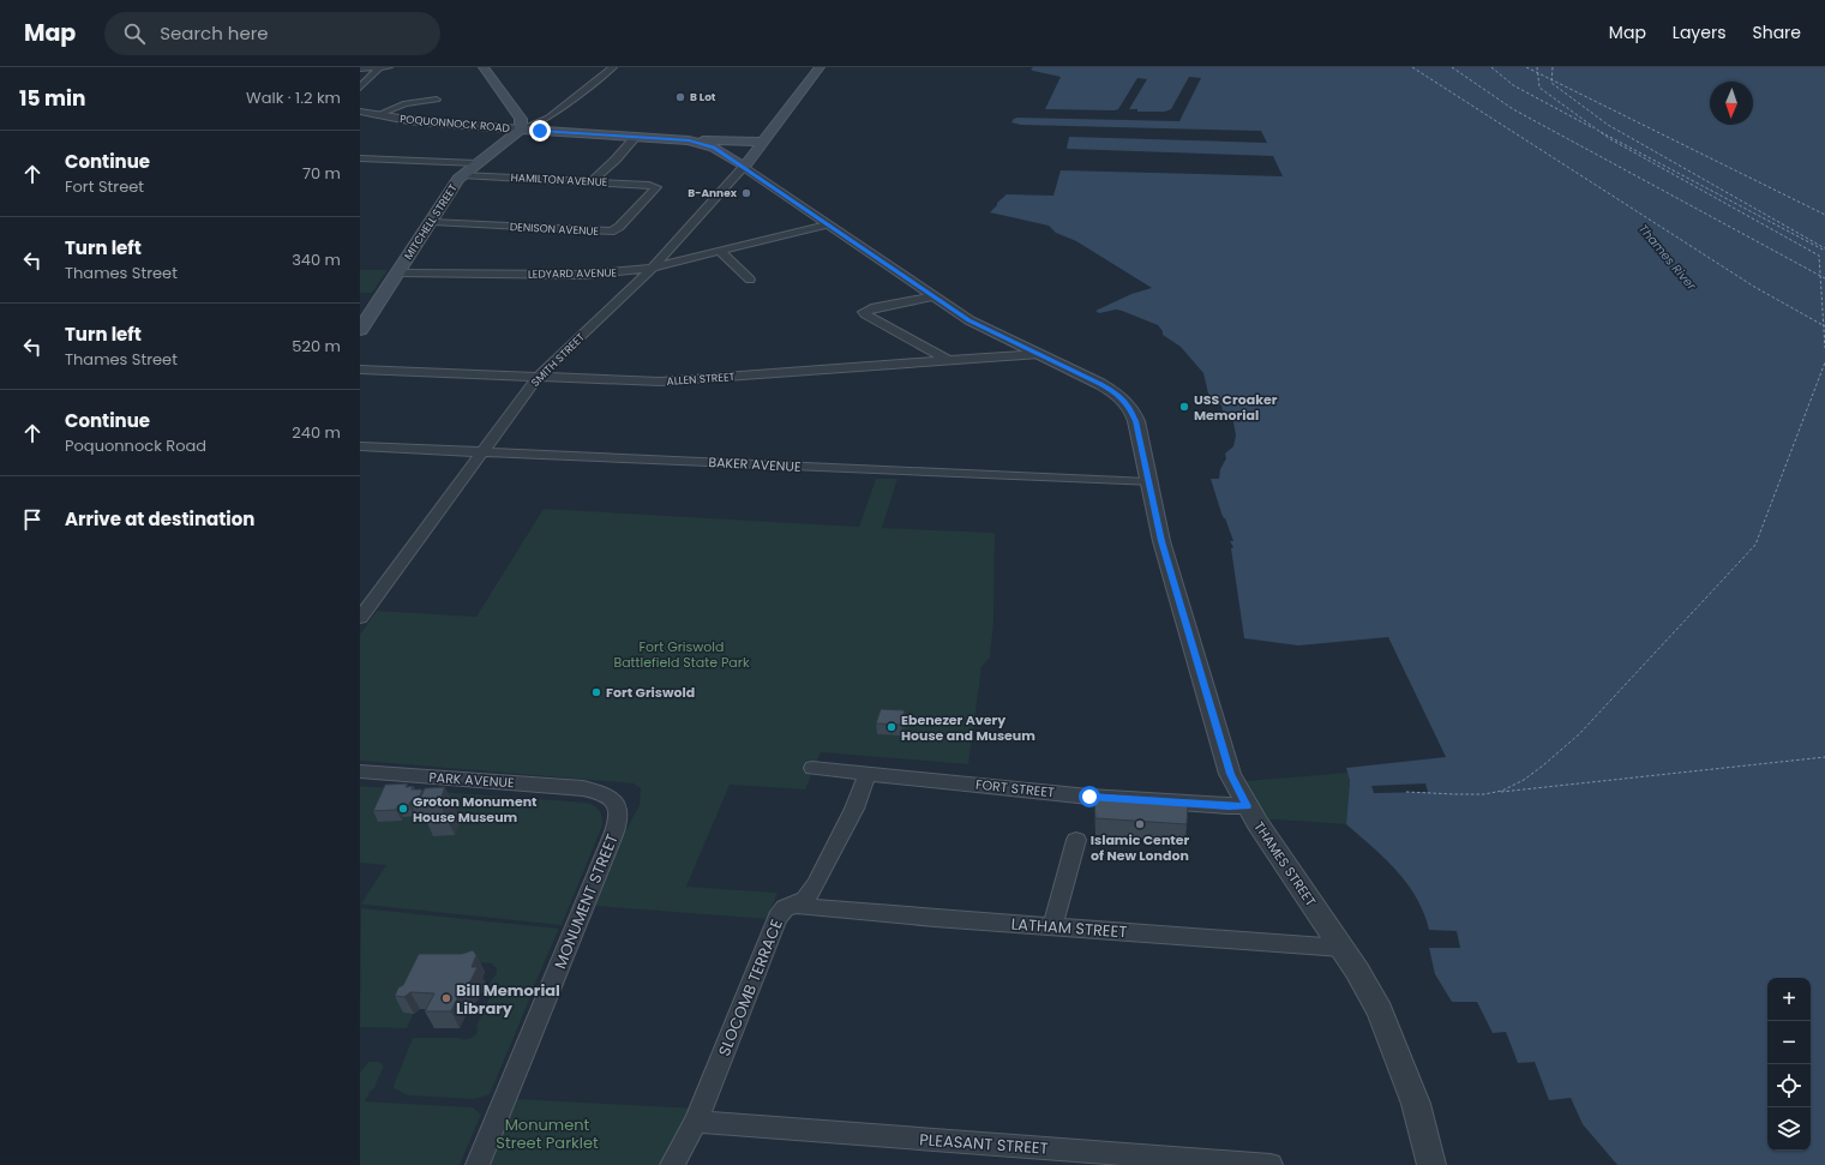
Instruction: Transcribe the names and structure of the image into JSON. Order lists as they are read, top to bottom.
{
  "streets": {
    "main road": ["POQUONNOCK ROAD", "MITCHELL STREET"],
    "street": [
      "HAMILTON AVENUE",
      "DENISON AVENUE",
      "LEDYARD AVENUE",
      "SMITH STREET",
      "ALLEN STREET",
      "BAKER AVENUE",
      "PARK AVENUE",
      "FORT STREET",
      "THAMES STREET",
      "MONUMENT STREET",
      "LATHAM STREET",
      "SLOCOMB TERRACE",
      "PLEASANT STREET"
    ]
  },
  "crossings": [
    ["POQUONNOCK ROAD", "MITCHELL STREET"],
    ["POQUONNOCK ROAD", "SMITH STREET"],
    ["POQUONNOCK ROAD", "THAMES STREET"],
    ["HAMILTON AVENUE", "MITCHELL STREET"],
    ["HAMILTON AVENUE", "DENISON AVENUE"],
    ["MITCHELL STREET", "DENISON AVENUE"],
    ["MITCHELL STREET", "LEDYARD AVENUE"],
    ["LEDYARD AVENUE", "SMITH STREET"],
    ["LEDYARD AVENUE", "THAMES STREET"],
    ["SMITH STREET", "ALLEN STREET"],
    ["SMITH STREET", "BAKER AVENUE"],
    ["SMITH STREET", "THAMES STREET"],
    ["ALLEN STREET", "THAMES STREET"],
    ["BAKER AVENUE", "THAMES STREET"],
    ["PARK AVENUE", "MONUMENT STREET"],
    ["FORT STREET", "THAMES STREET"],
    ["FORT STREET", "SLOCOMB TERRACE"],
    ["THAMES STREET", "LATHAM STREET"],
    ["LATHAM STREET", "SLOCOMB TERRACE"],
    ["SLOCOMB TERRACE", "PLEASANT STREET"]
  ],
  "water": ["Thames River"],
  "parks": ["Fort Griswold Battlefield State Park", "Monument Street Parklet"],
  "places": [
    "B Lot",
    "B-Annex",
    "USS Croaker Memorial",
    "Fort Griswold",
    "Ebenezer Avery House and Museum",
    "Groton Monument House Museum",
    "Islamic Center of New London",
    "Bill Memorial Library"
  ],
  "north": "bottom",
  "page": {
    "header": "Map",
    "search": "Search here",
    "nav": ["Map", "Layers", "Share"],
    "heading": ["15 min", "Walk · 1.2 km"],
    "list": [
      ["Continue", "Fort Street", "70 m"],
      ["Turn left", "Thames Street", "340 m"],
      ["Turn left", "Thames Street", "520 m"],
      ["Continue", "Poquonnock Road", "240 m"],
      "Arrive at destination"
    ],
    "map_buttons": ["+", "−"]
  }
}
